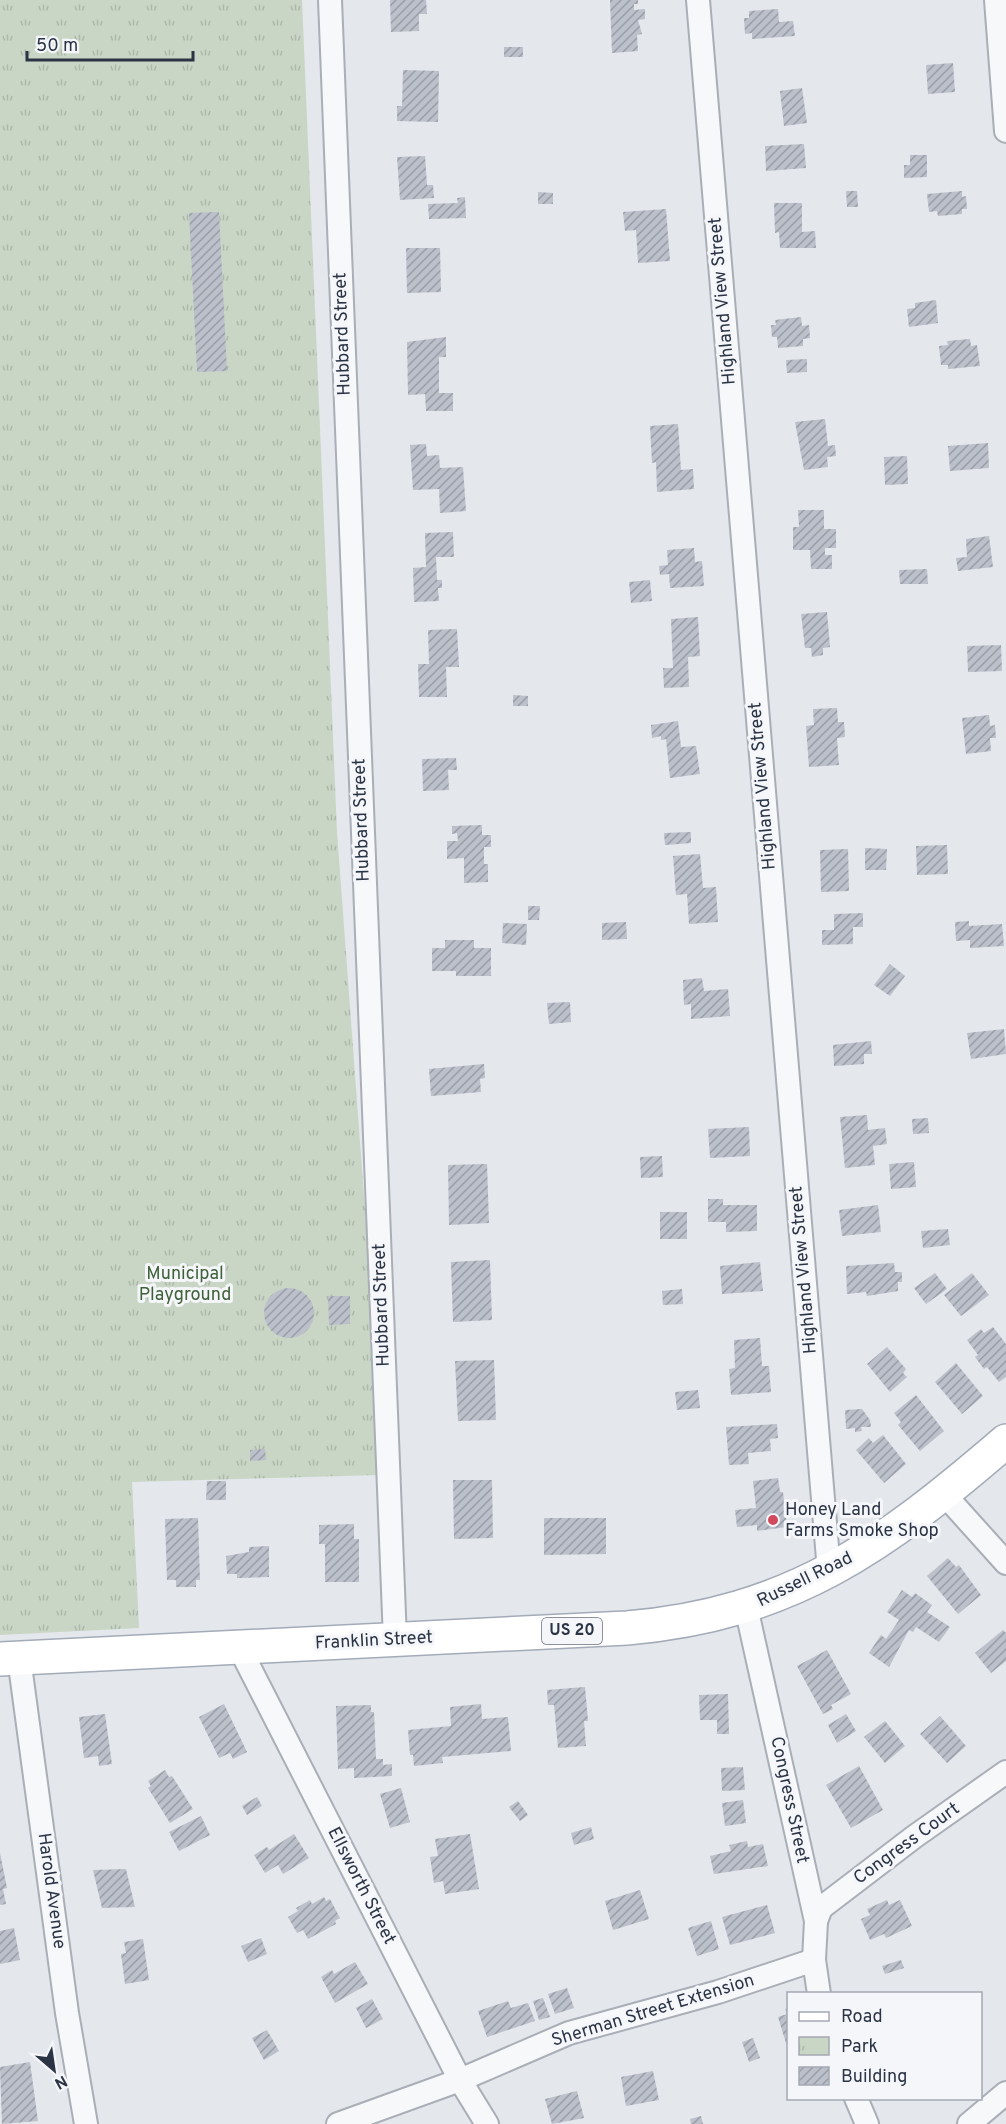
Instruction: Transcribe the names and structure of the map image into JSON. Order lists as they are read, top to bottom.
{
  "streets": {
    "main road": ["Russell Road", "US 20", "Franklin Street"],
    "street": [
      "Highland View Street",
      "Hubbard Street",
      "Congress Street",
      "Congress Court",
      "Ellsworth Street",
      "Harold Avenue",
      "Sherman Street Extension"
    ]
  },
  "crossings": [
    ["Highland View Street", "Russell Road"],
    ["Hubbard Street", "Franklin Street"],
    ["Russell Road", "Franklin Street"],
    ["Russell Road", "Congress Street"],
    ["Franklin Street", "Congress Street"],
    ["Franklin Street", "Ellsworth Street"],
    ["Franklin Street", "Harold Avenue"],
    ["Congress Street", "Congress Court"],
    ["Congress Street", "Sherman Street Extension"],
    ["Ellsworth Street", "Sherman Street Extension"]
  ],
  "parks": ["Municipal Playground"],
  "places": ["Honey Land Farms Smoke Shop"],
  "legend": ["Road", "Park", "Building"],
  "scale_bar": "50 m",
  "north": "bottom right"
}
